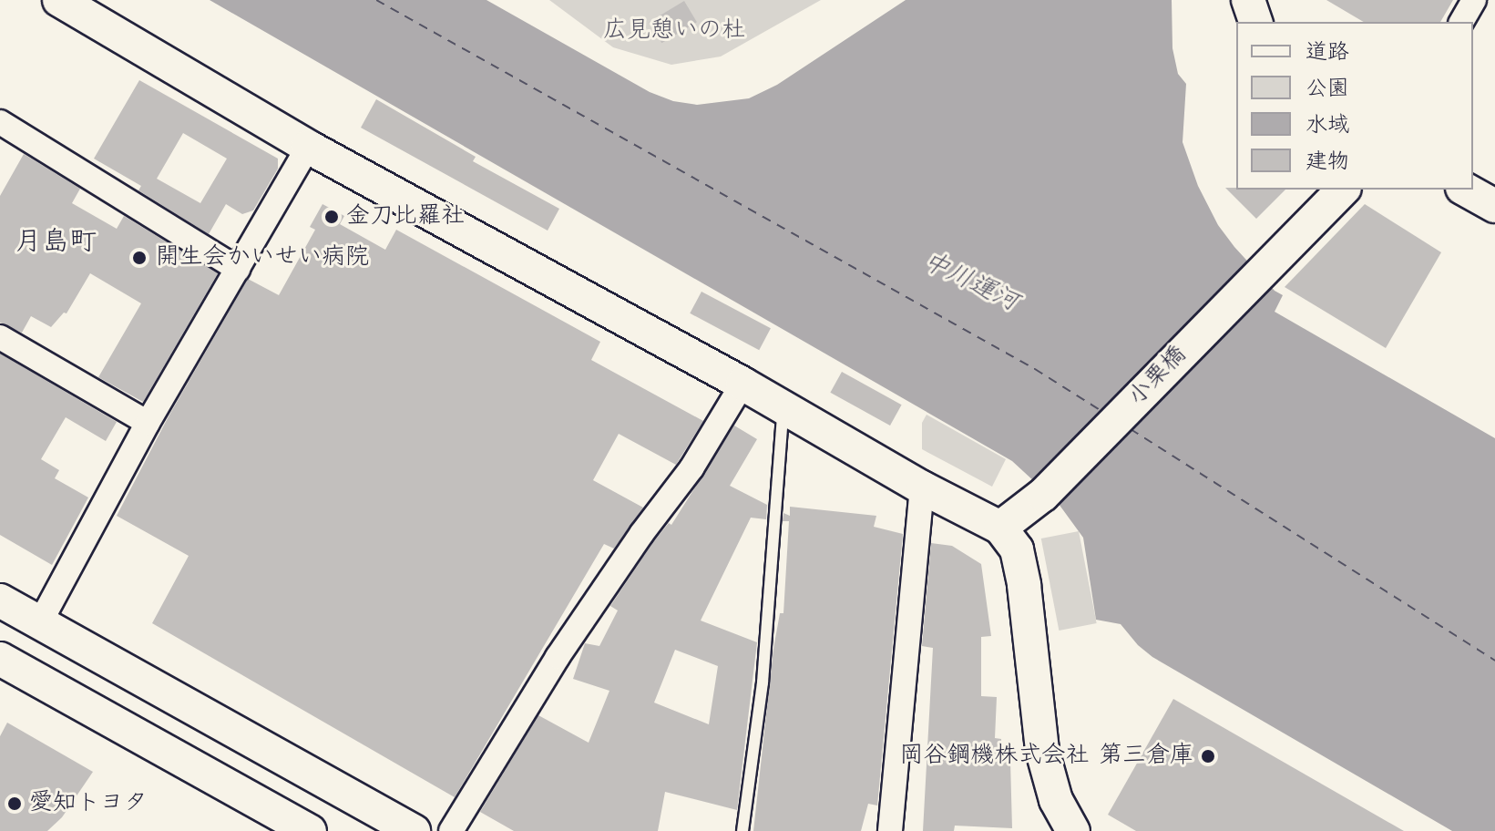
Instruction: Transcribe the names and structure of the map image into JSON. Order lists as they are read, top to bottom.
{
  "streets": {
    "street": ["小栗橋"]
  },
  "districts": ["月島町"],
  "water": ["中川運河"],
  "parks": ["広見憩いの杜"],
  "places": [
    "金刀比羅社",
    "開生会かいせい病院",
    "岡谷鋼機株式会社 第三倉庫",
    "愛知トヨタ"
  ],
  "legend": [
    "道路",
    "公園",
    "水域",
    "建物"
  ]
}
